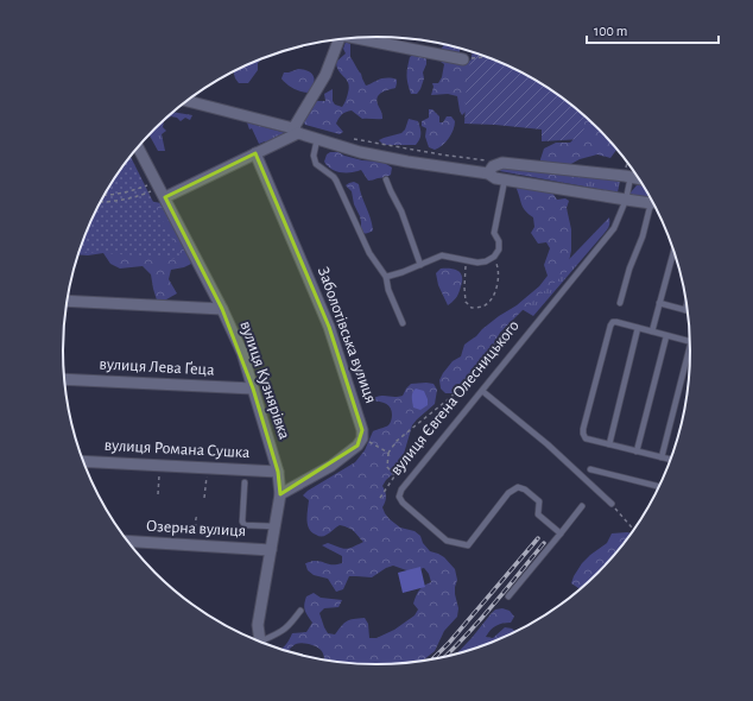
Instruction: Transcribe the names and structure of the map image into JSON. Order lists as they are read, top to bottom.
{
  "streets": {
    "street": [
      "Заболотівська вулиця",
      "вулиця Лева Ґеца",
      "вулиця Кузнярівка",
      "вулиця Романа Сушка",
      "Озерна вулиця"
    ],
    "lane": ["вулиця Євгена Олесницького"]
  },
  "crossings": [
    ["вулиця Лева Ґеца", "вулиця Кузнярівка"],
    ["вулиця Кузнярівка", "вулиця Романа Сушка"],
    ["вулиця Кузнярівка", "Озерна вулиця"]
  ],
  "scale_bar": "100 m"
}
